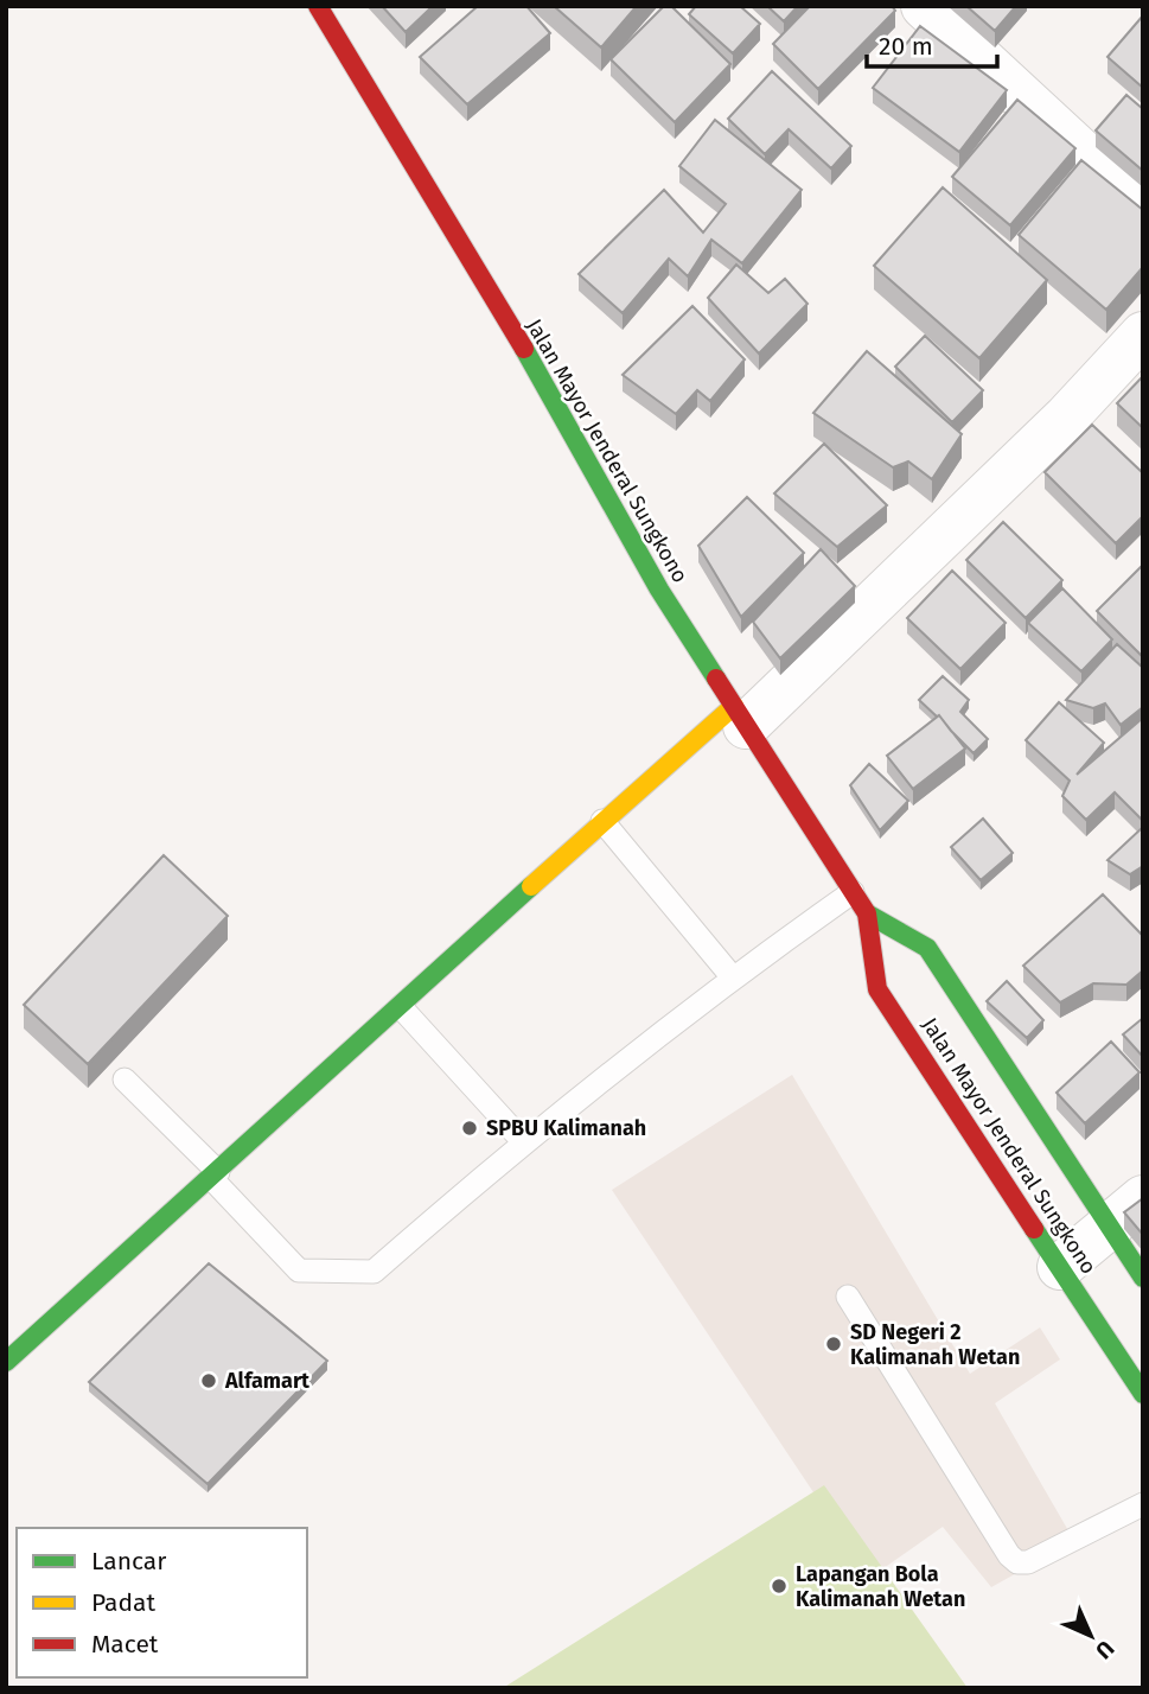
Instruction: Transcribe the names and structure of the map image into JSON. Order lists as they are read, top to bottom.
{
  "streets": {
    "main road": ["Jalan Mayor Jenderal Sungkono"]
  },
  "places": [
    "SPBU Kalimanah",
    "SD Negeri 2 Kalimanah Wetan",
    "Alfamart",
    "Lapangan Bola Kalimanah Wetan"
  ],
  "legend": ["Lancar", "Padat", "Macet"],
  "scale_bar": "20 m",
  "north": "bottom right"
}
